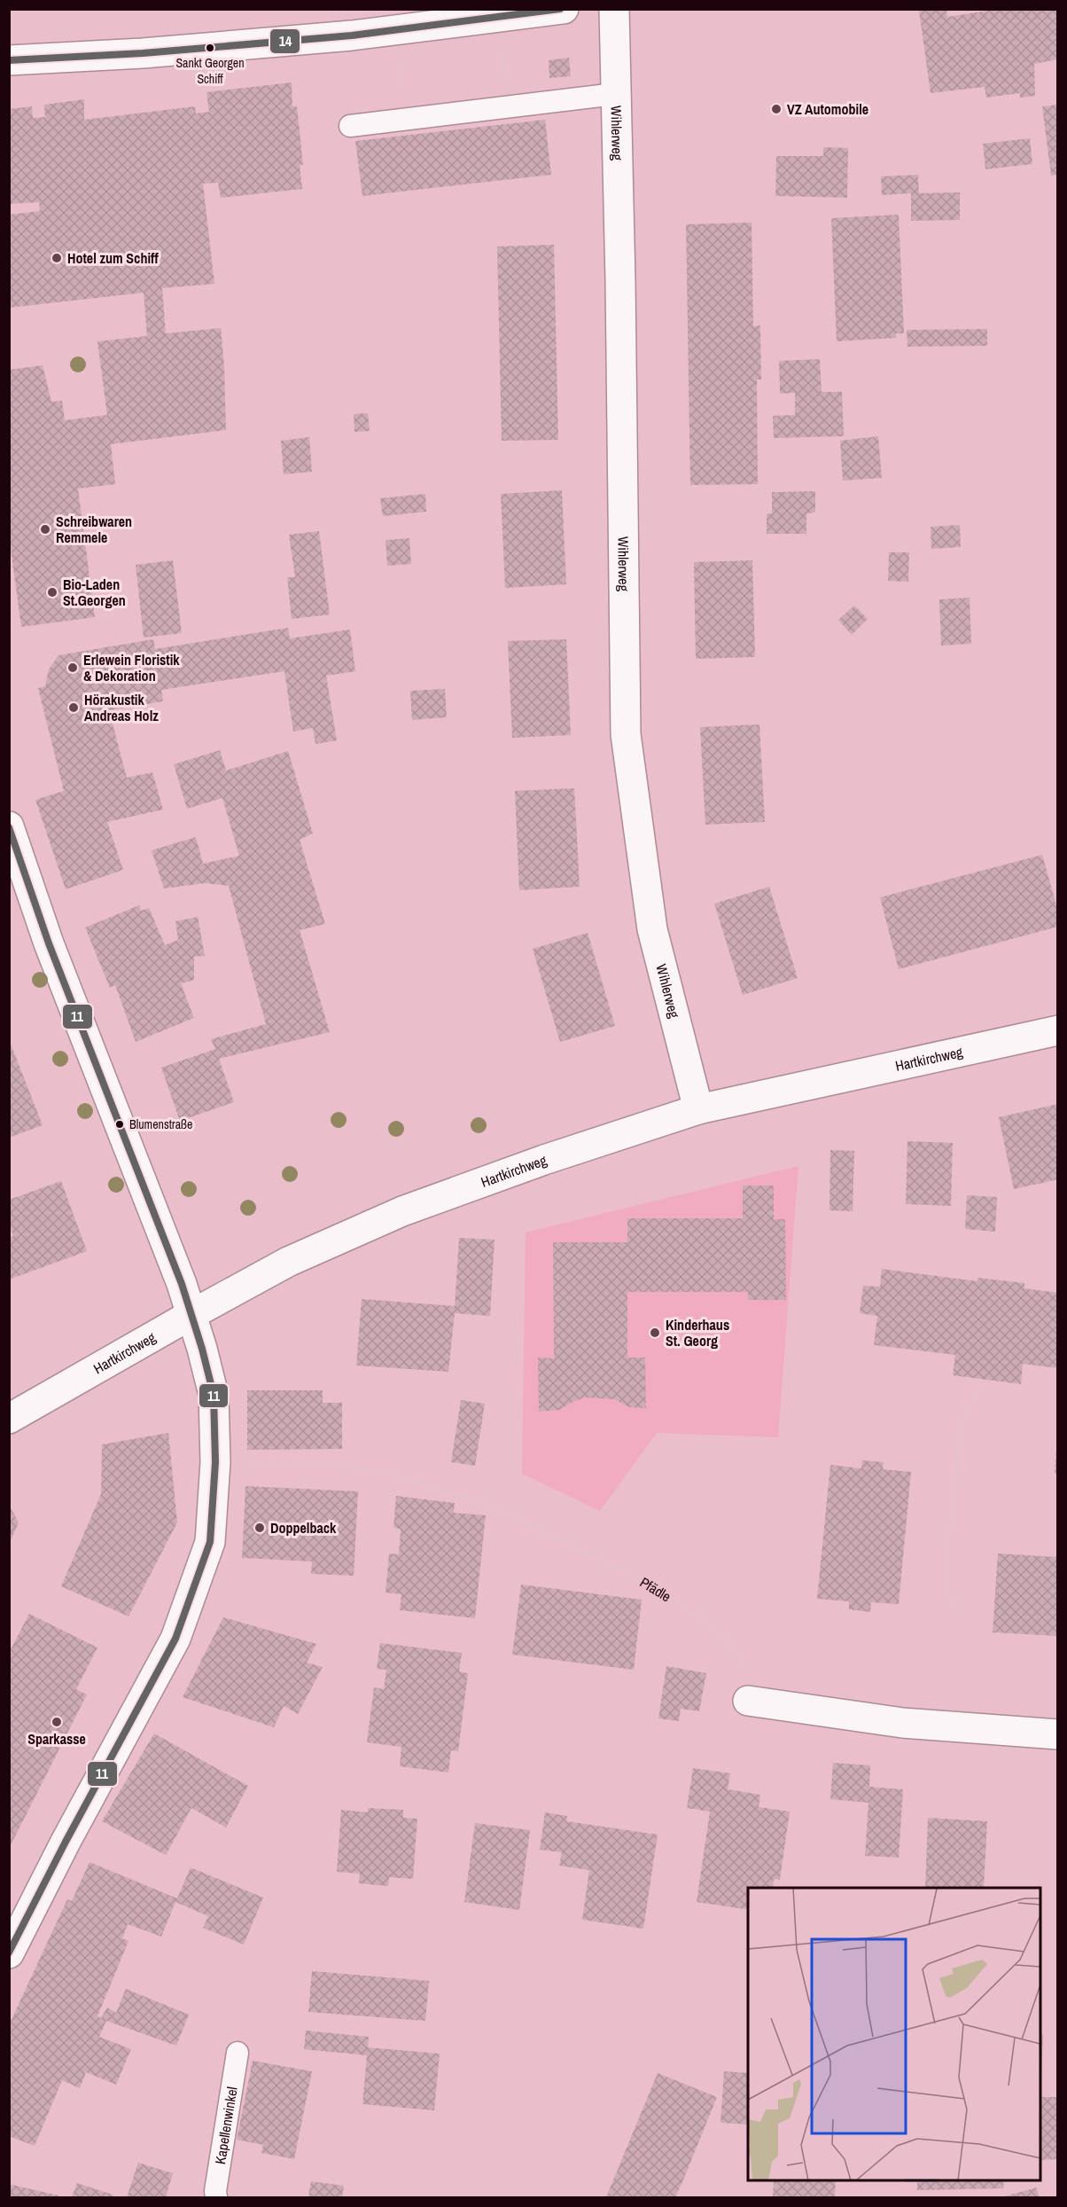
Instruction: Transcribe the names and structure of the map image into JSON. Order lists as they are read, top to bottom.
{
  "streets": {
    "street": ["Wihlerweg", "Hartkirchweg"],
    "lane": ["Kapellenwinkel"],
    "path": ["Pfädle"]
  },
  "crossings": [
    ["Wihlerweg", "Hartkirchweg"]
  ],
  "places": [
    "Sankt Georgen Schiff",
    "VZ Automobile",
    "Hotel zum Schiff",
    "Schreibwaren Remmele",
    "Bio-Laden St.Georgen",
    "Erlewein Floristik & Dekoration",
    "Hörakustik Andreas Holz",
    "Blumenstraße",
    "Kinderhaus St. Georg",
    "Doppelback",
    "Sparkasse"
  ],
  "lines": ["transit line 14", "transit line 11"]
}
